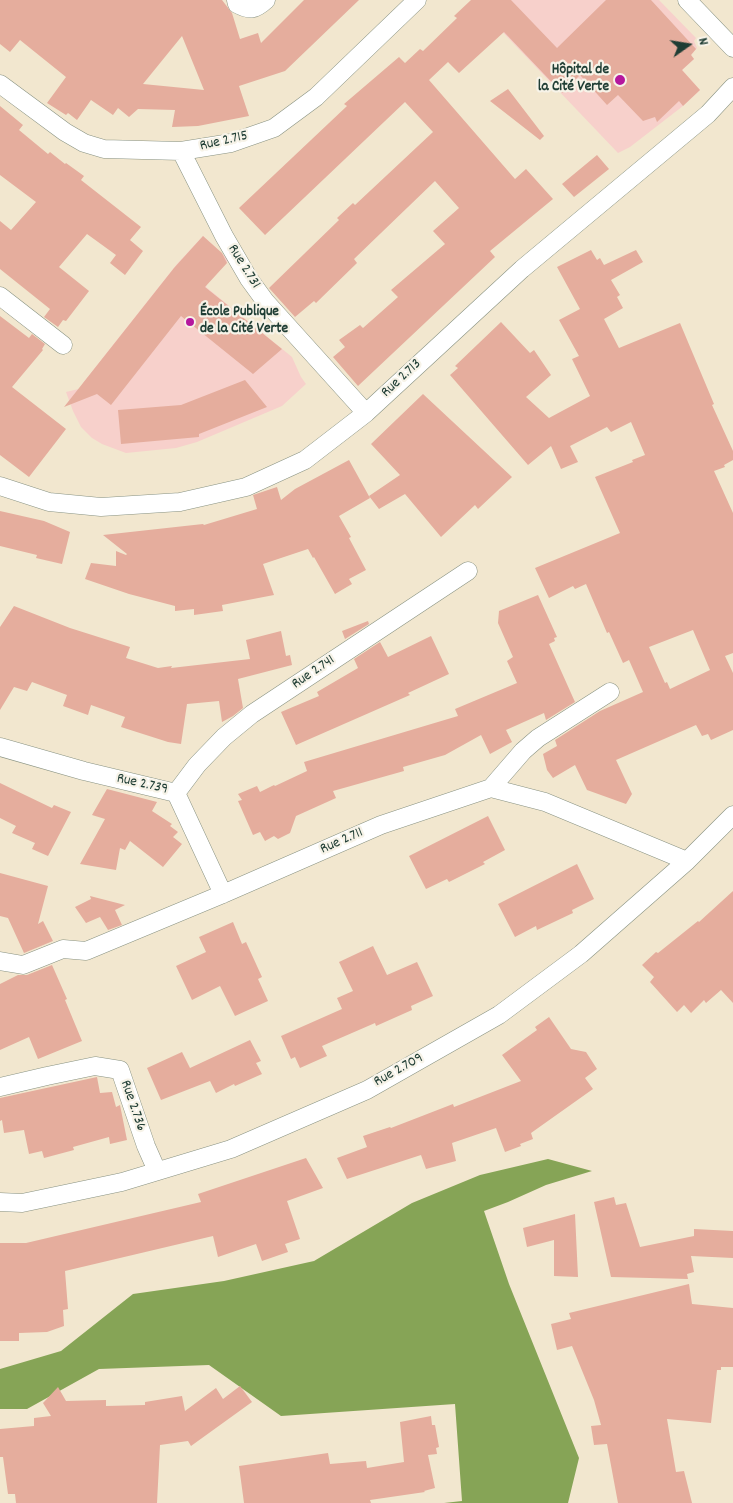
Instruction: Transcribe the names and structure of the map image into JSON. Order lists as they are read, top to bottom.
{
  "streets": {
    "street": [
      "Rue 2.715",
      "Rue 2.731",
      "Rue 2.713",
      "Rue 2.741",
      "Rue 2.739",
      "Rue 2.711",
      "Rue 2.709",
      "Rue 2.736"
    ]
  },
  "crossings": [
    ["Rue 2.715", "Rue 2.731"],
    ["Rue 2.731", "Rue 2.713"],
    ["Rue 2.741", "Rue 2.739"],
    ["Rue 2.739", "Rue 2.711"],
    ["Rue 2.709", "Rue 2.736"]
  ],
  "places": ["Hôpital de la Cité Verte", "École Publique de la Cité Verte"],
  "north": "right"
}
